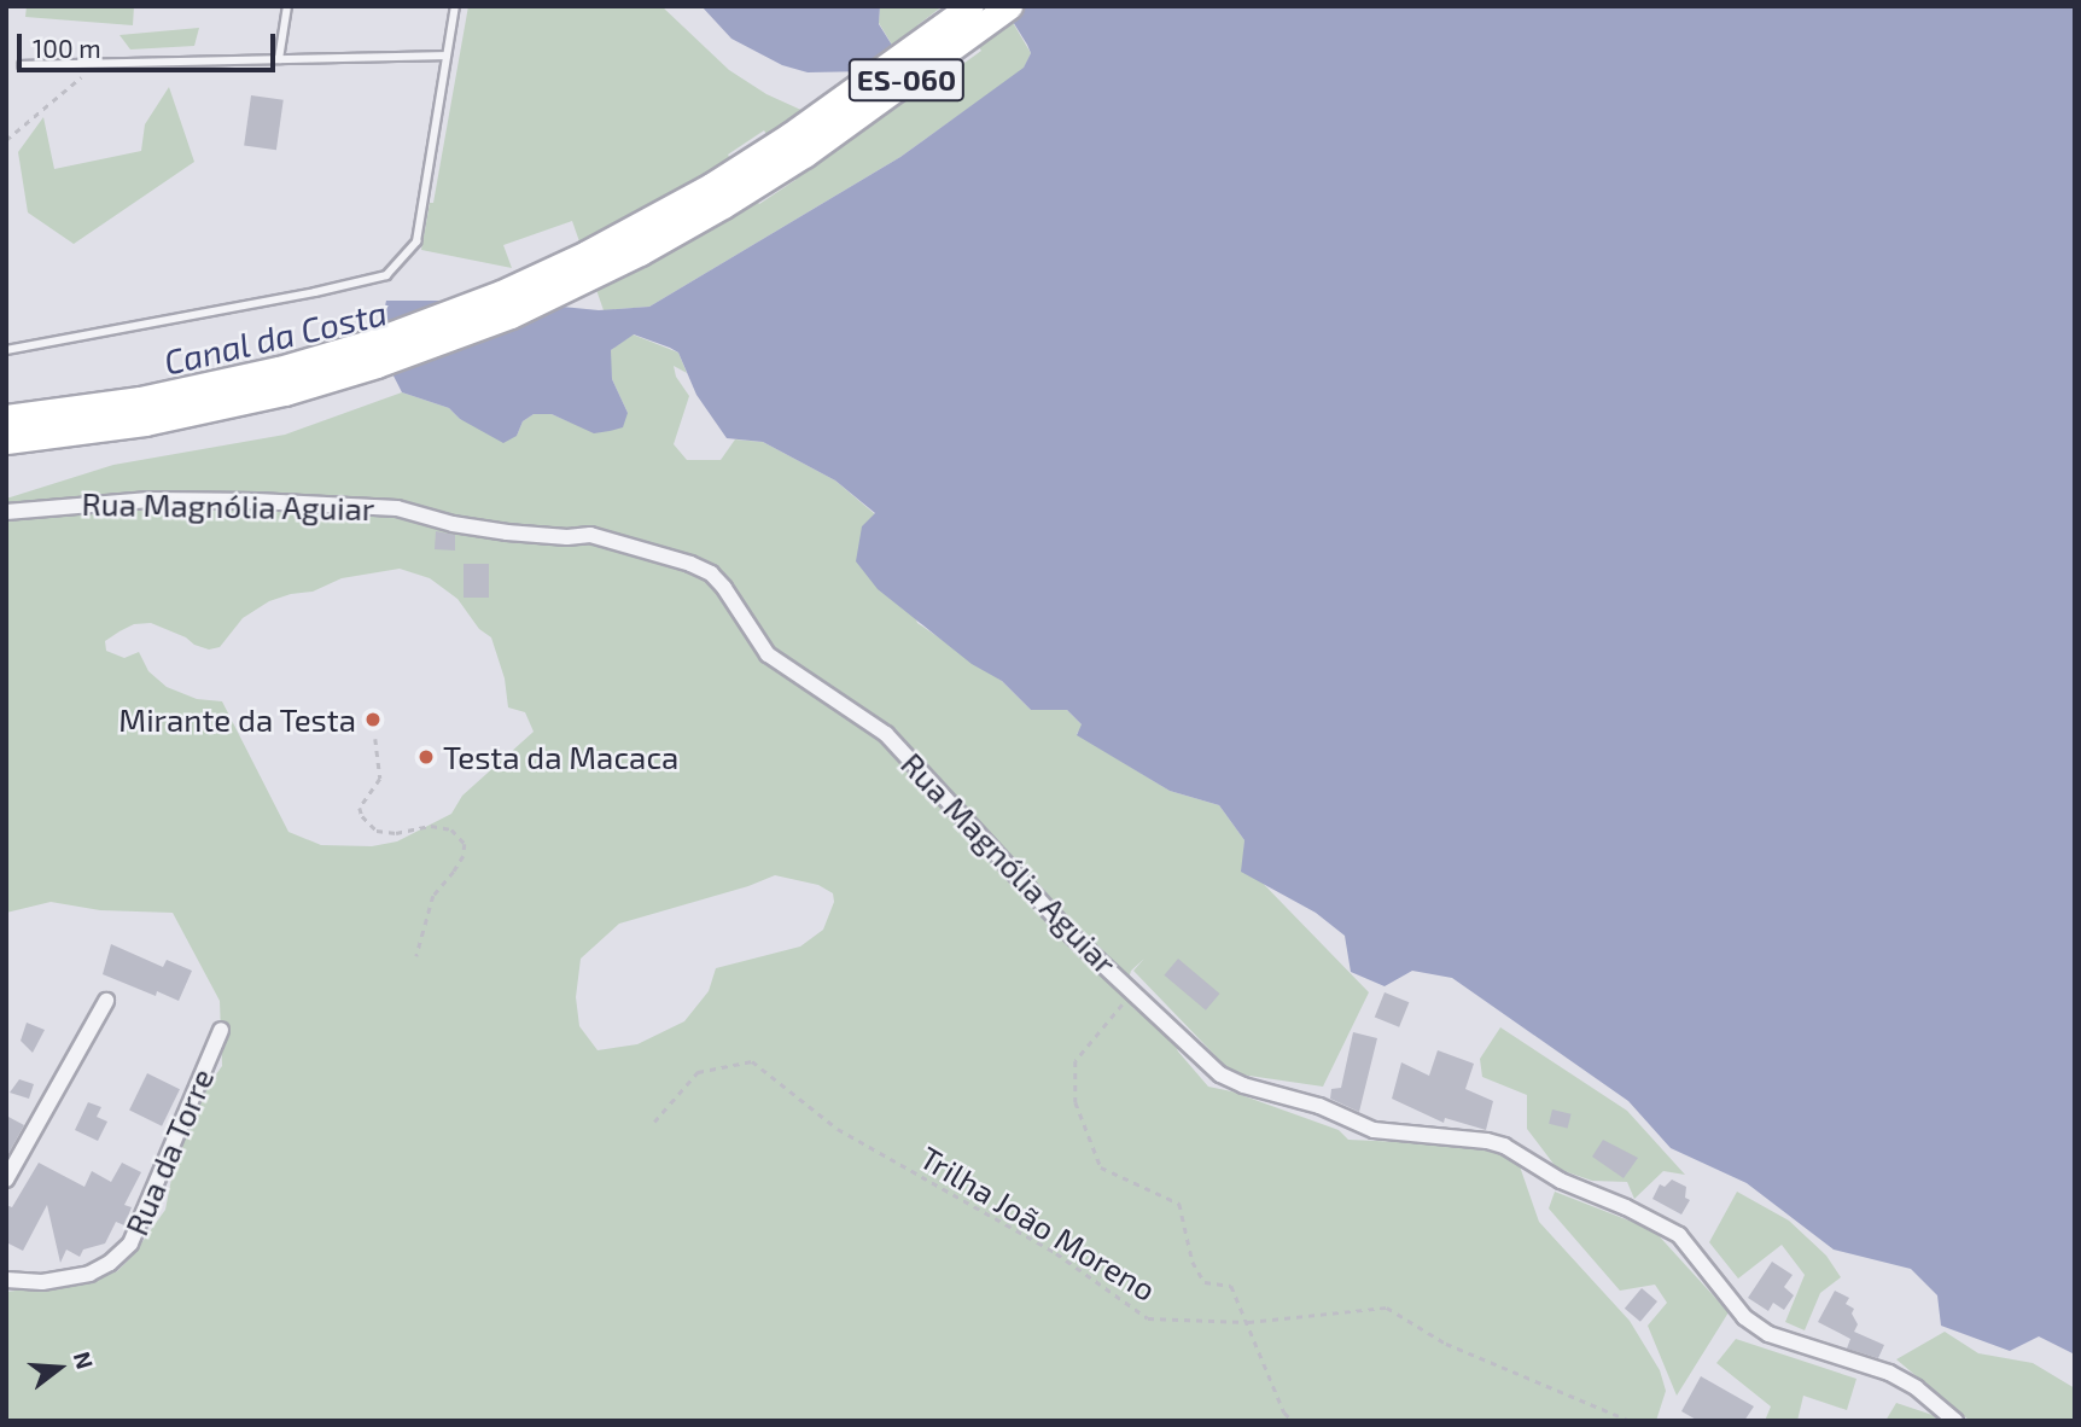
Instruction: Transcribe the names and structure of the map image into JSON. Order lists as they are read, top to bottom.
{
  "streets": {
    "main road": ["ES-060"],
    "street": ["Rua Magnólia Aguiar", "Rua da Torre"],
    "path": ["Trilha João Moreno"]
  },
  "water": ["Canal da Costa"],
  "places": ["Mirante da Testa", "Testa da Macaca"],
  "scale_bar": "100 m",
  "north": "right"
}
